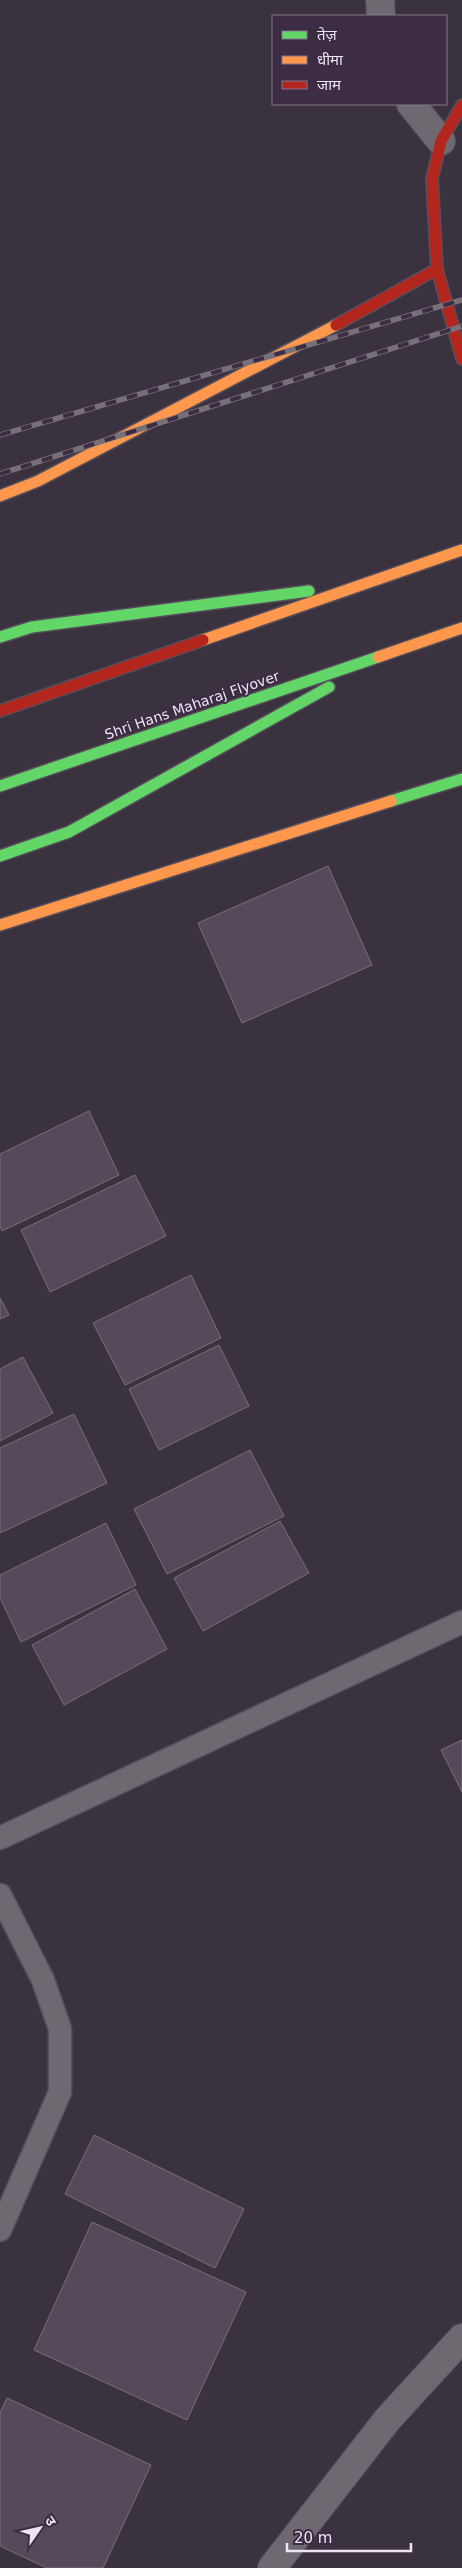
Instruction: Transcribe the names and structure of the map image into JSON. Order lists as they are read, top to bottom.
{
  "streets": {
    "main road": ["Shri Hans Maharaj Flyover"]
  },
  "legend": ["तेज़", "धीमा", "जाम"],
  "scale_bar": "20 m",
  "north": "top right"
}
